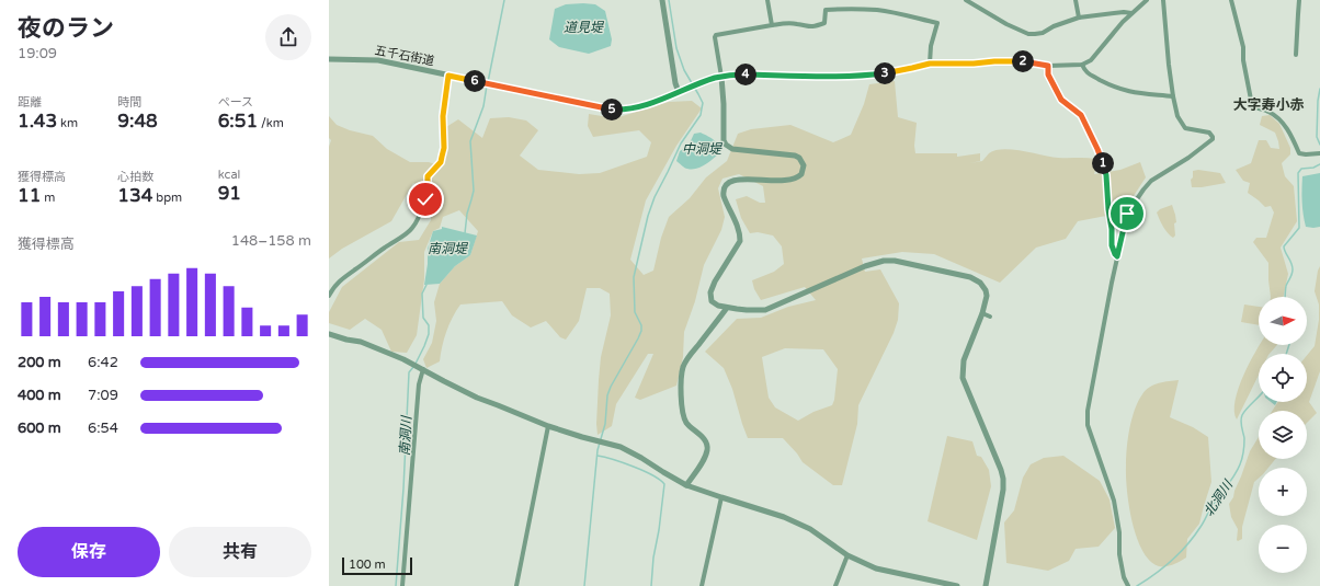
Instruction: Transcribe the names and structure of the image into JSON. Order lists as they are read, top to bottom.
{
  "streets": {
    "street": ["五千石街道"]
  },
  "districts": ["大字寿小赤"],
  "water": [
    "道見堤",
    "中洞堤",
    "南洞堤",
    "南洞川",
    "北洞川"
  ],
  "scale_bar": "100 m",
  "north": "right",
  "page": {
    "heading": ["夜のラン", "19:09"],
    "pins": [
      "2",
      "3",
      "4",
      "6",
      "5",
      "1"
    ],
    "stats": [
      ["距離", "1.43 km"],
      ["時間", "9:48"],
      ["ペース", "6:51 /km"],
      ["獲得標高", "11 m"],
      ["心拍数", "134 bpm"],
      ["kcal", "91"]
    ],
    "chart": ["獲得標高", "148–158 m"],
    "map_buttons": ["+", "−"],
    "list": [
      {
        "name": "200 m",
        "note": "6:42"
      },
      {
        "name": "400 m",
        "note": "7:09"
      },
      {
        "name": "600 m",
        "note": "6:54"
      }
    ],
    "buttons": ["保存", "共有"],
    "scale": "100 m"
  }
}
